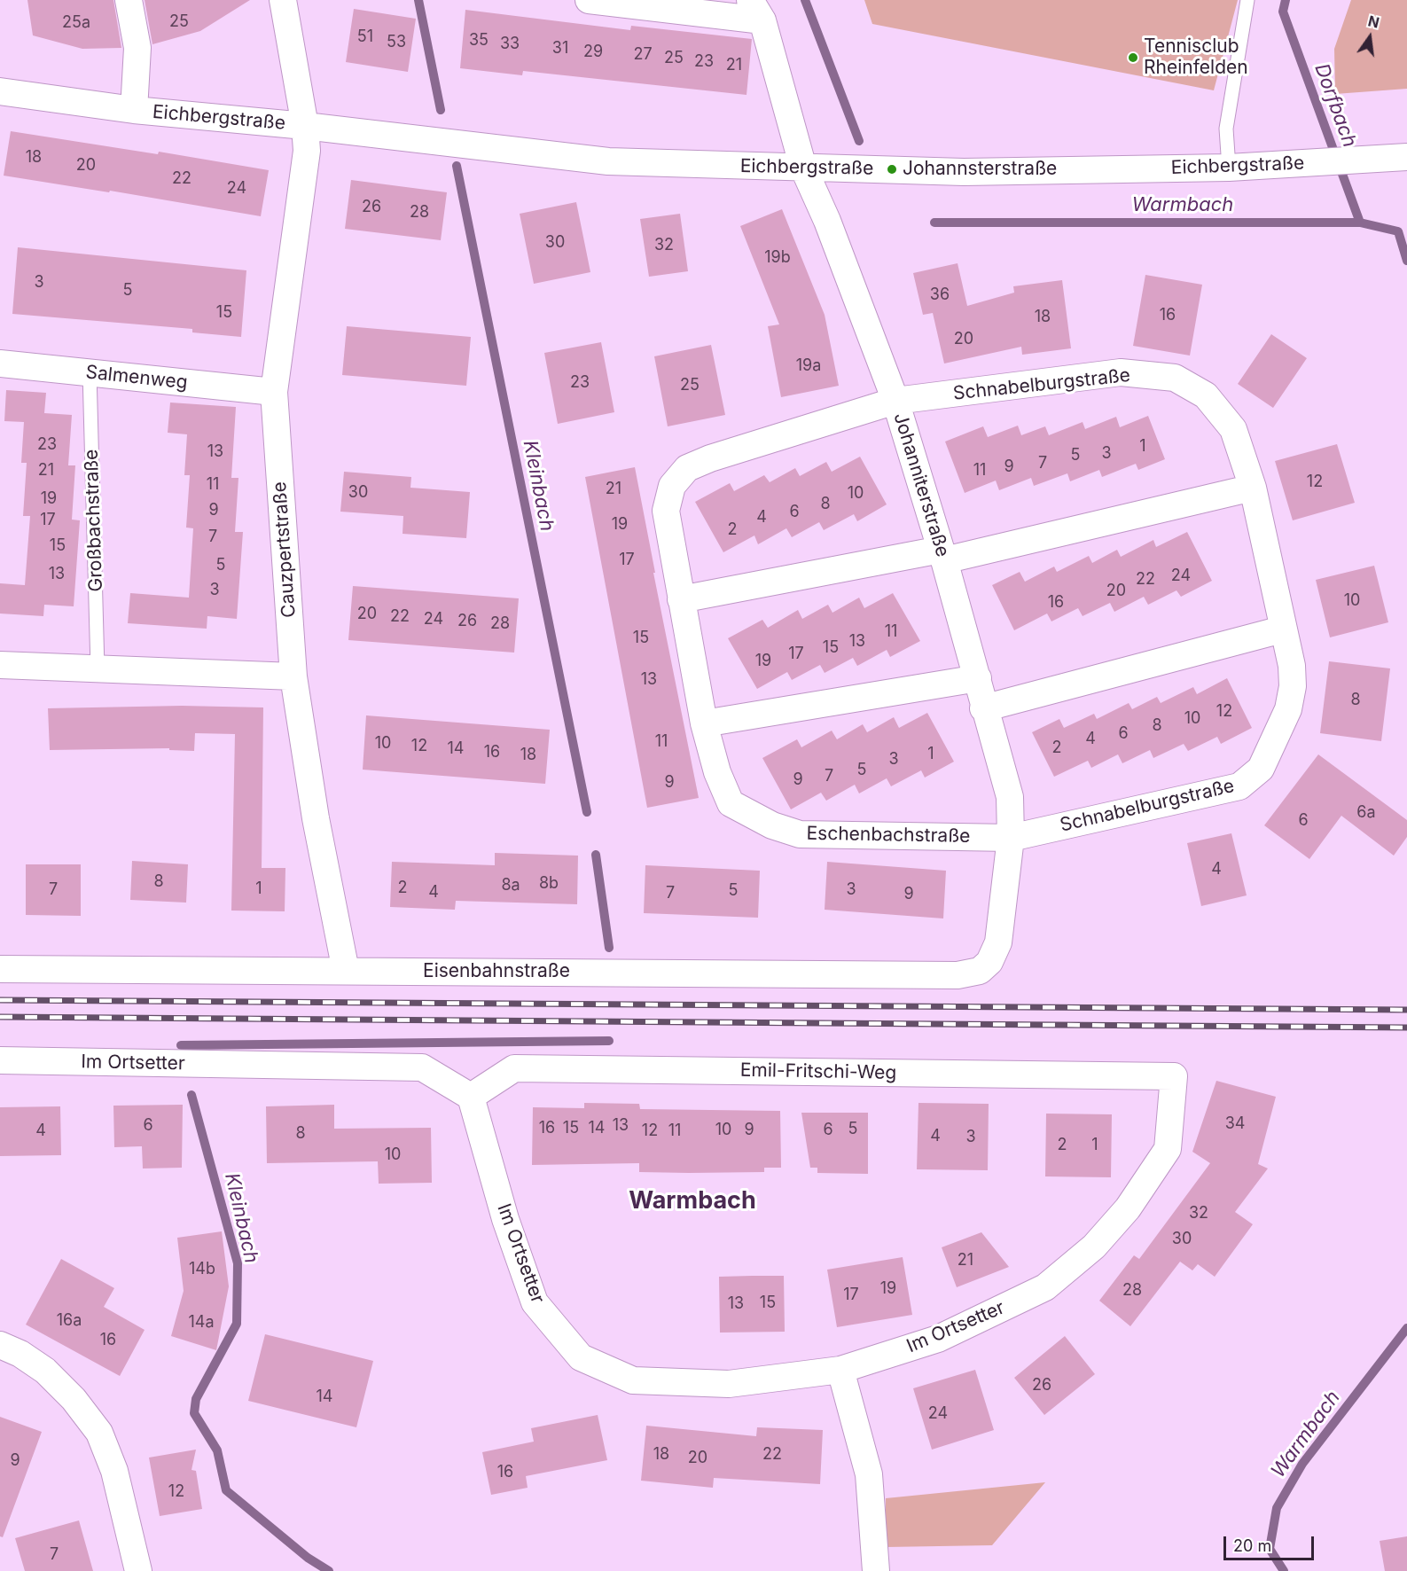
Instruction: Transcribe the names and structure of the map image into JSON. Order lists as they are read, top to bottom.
{
  "streets": {
    "street": [
      "Eichbergstraße",
      "Salmenweg",
      "Schnabelburgstraße",
      "Johanniterstraße",
      "Cauzpertstraße",
      "Eschenbachstraße",
      "Eisenbahnstraße",
      "Im Ortsetter",
      "Emil-Fritschi-Weg"
    ],
    "lane": ["Großbachstraße"]
  },
  "crossings": [
    ["Eichbergstraße", "Johanniterstraße"],
    ["Eichbergstraße", "Cauzpertstraße"],
    ["Salmenweg", "Großbachstraße"],
    ["Salmenweg", "Cauzpertstraße"],
    ["Schnabelburgstraße", "Johanniterstraße"],
    ["Schnabelburgstraße", "Eschenbachstraße"],
    ["Johanniterstraße", "Eschenbachstraße"],
    ["Johanniterstraße", "Eisenbahnstraße"],
    ["Cauzpertstraße", "Eisenbahnstraße"],
    ["Im Ortsetter", "Emil-Fritschi-Weg"]
  ],
  "districts": ["Warmbach"],
  "water": ["Dorfbach", "Warmbach", "Kleinbach"],
  "places": ["Tennisclub Rheinfelden", "Johannsterstraße"],
  "house_numbers": [
    "25",
    "25a",
    "51",
    "35",
    "53",
    "33",
    "31",
    "29",
    "27",
    "25",
    "23",
    "21",
    "18",
    "20",
    "22",
    "24",
    "26",
    "28",
    "30",
    "32",
    "19b",
    "3",
    "5",
    "36",
    "15",
    "16",
    "18",
    "20",
    "19a",
    "23",
    "25",
    "23",
    "1",
    "13",
    "3",
    "5",
    "7",
    "9",
    "21",
    "11",
    "12",
    "11",
    "21",
    "30",
    "10",
    "19",
    "8",
    "9",
    "6",
    "4",
    "17",
    "19",
    "2",
    "7",
    "15",
    "17",
    "5",
    "13",
    "24",
    "22",
    "3",
    "20",
    "10",
    "16",
    "20",
    "22",
    "24",
    "26",
    "28",
    "11",
    "15",
    "13",
    "15",
    "17",
    "19",
    "13",
    "8",
    "12",
    "10",
    "8",
    "6",
    "4",
    "11",
    "10",
    "12",
    "2",
    "14",
    "16",
    "1",
    "18",
    "3",
    "5",
    "7",
    "9",
    "9",
    "6a",
    "6",
    "4",
    "8",
    "8b",
    "8a",
    "2",
    "1",
    "7",
    "3",
    "5",
    "4",
    "7",
    "9",
    "34",
    "6",
    "13",
    "16",
    "15",
    "14",
    "5",
    "10",
    "9",
    "6",
    "4",
    "12",
    "11",
    "8",
    "4",
    "3",
    "2",
    "1",
    "10",
    "32",
    "30",
    "21",
    "14b",
    "19",
    "28",
    "17",
    "15",
    "13",
    "16a",
    "14a",
    "16",
    "26",
    "14",
    "24",
    "18",
    "22",
    "20",
    "9",
    "16",
    "12",
    "7"
  ],
  "scale_bar": "20 m",
  "north": "top"
}
